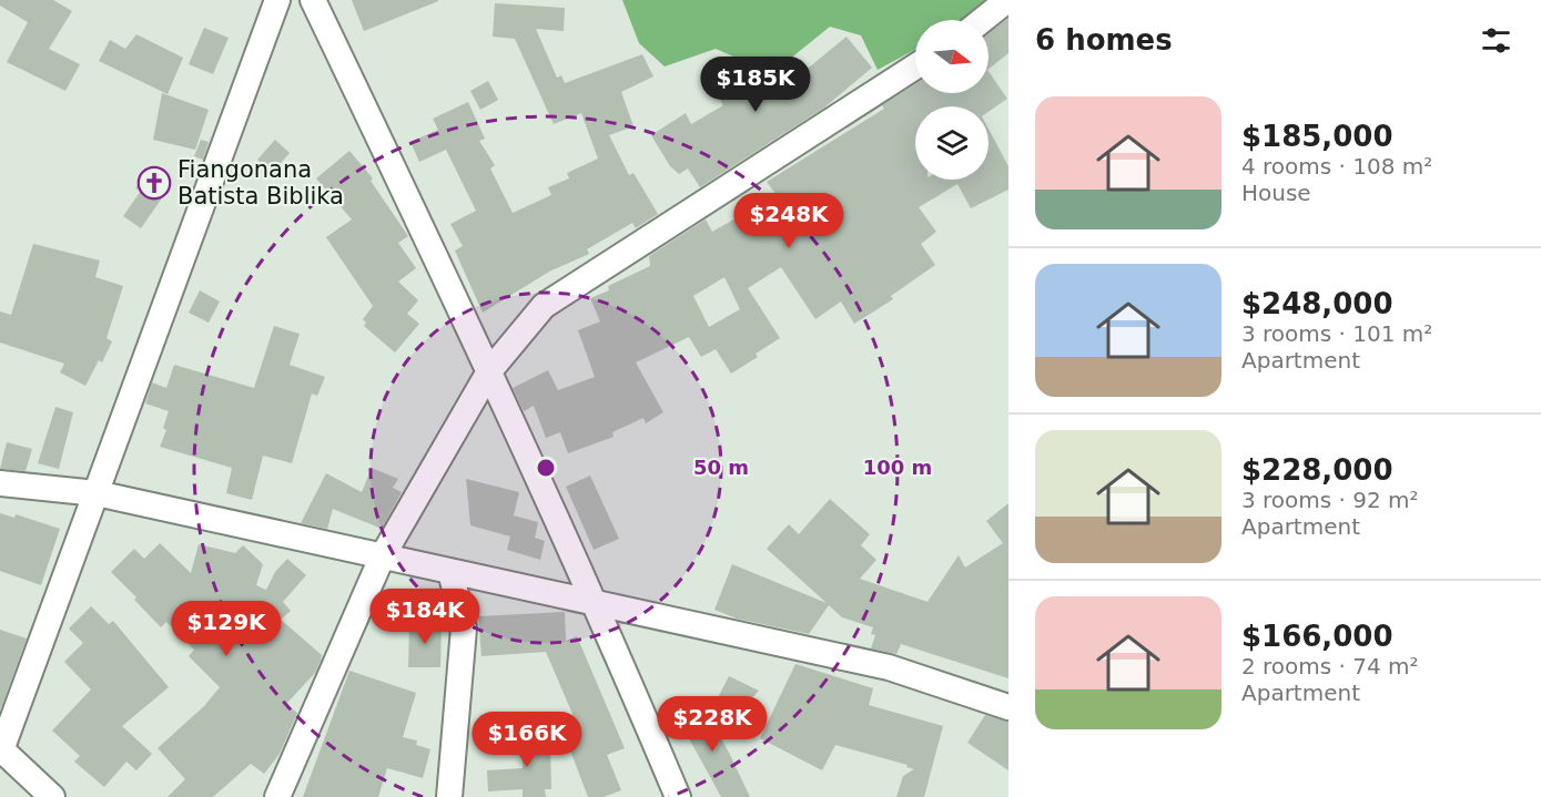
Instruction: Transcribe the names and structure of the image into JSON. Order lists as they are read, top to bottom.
{
  "places": {
    "church": ["Fiangonana Batista Biblika"]
  },
  "north": "right",
  "page": {
    "heading": "6 homes",
    "price": [
      "$185K",
      "$248K",
      "$184K",
      "$129K",
      "$228K",
      "$166K"
    ],
    "list": [
      {
        "name": "$185,000",
        "note": "4 rooms · 108 m² · House"
      },
      {
        "name": "$248,000",
        "note": "3 rooms · 101 m² · Apartment"
      },
      {
        "name": "$228,000",
        "note": "3 rooms · 92 m² · Apartment"
      },
      {
        "name": "$166,000",
        "note": "2 rooms · 74 m² · Apartment"
      }
    ]
  },
  "rings": ["50 m", "100 m"]
}
